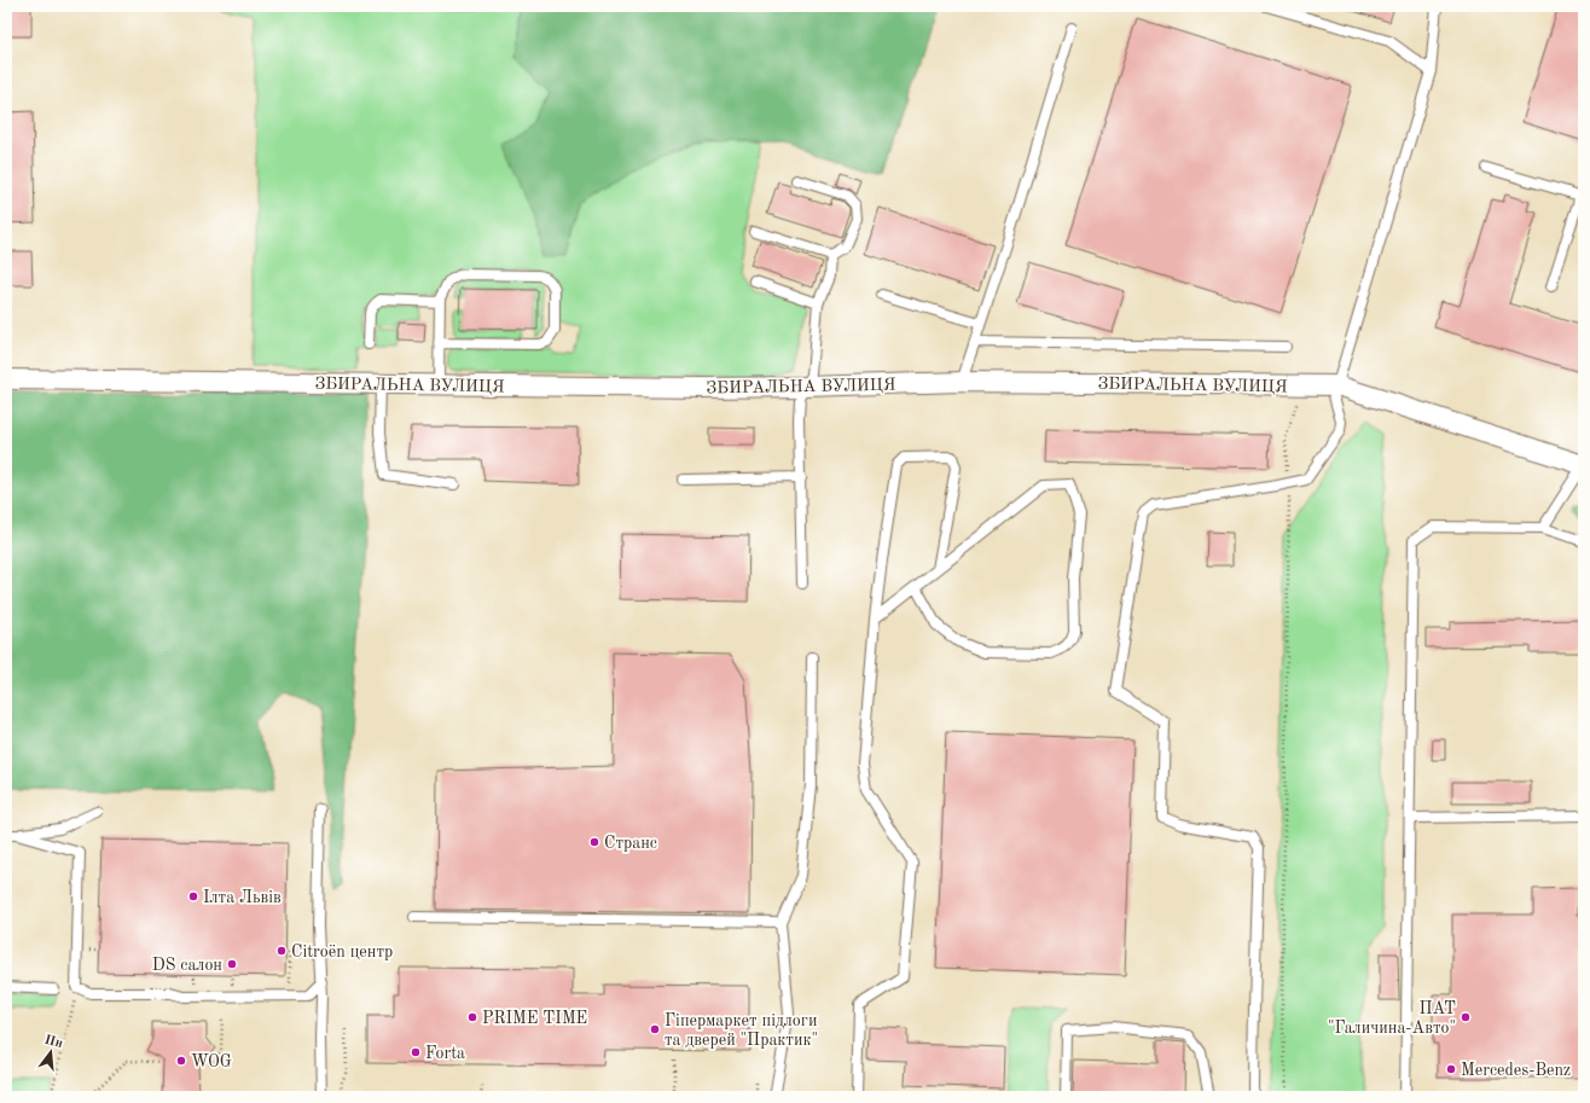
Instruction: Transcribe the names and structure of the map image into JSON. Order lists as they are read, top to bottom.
{
  "streets": {
    "street": ["ЗБИРАЛЬНА ВУЛИЦЯ"]
  },
  "places": [
    "Странс",
    "Ілта Львів",
    "Citroën центр",
    "DS салон",
    "PRIME TIME",
    "ПАТ \"Галичина-Авто\"",
    "Гіпермаркет підлоги та дверей \"Практик\"",
    "Forta",
    "WOG",
    "Mercedes-Benz"
  ],
  "north": "top"
}
